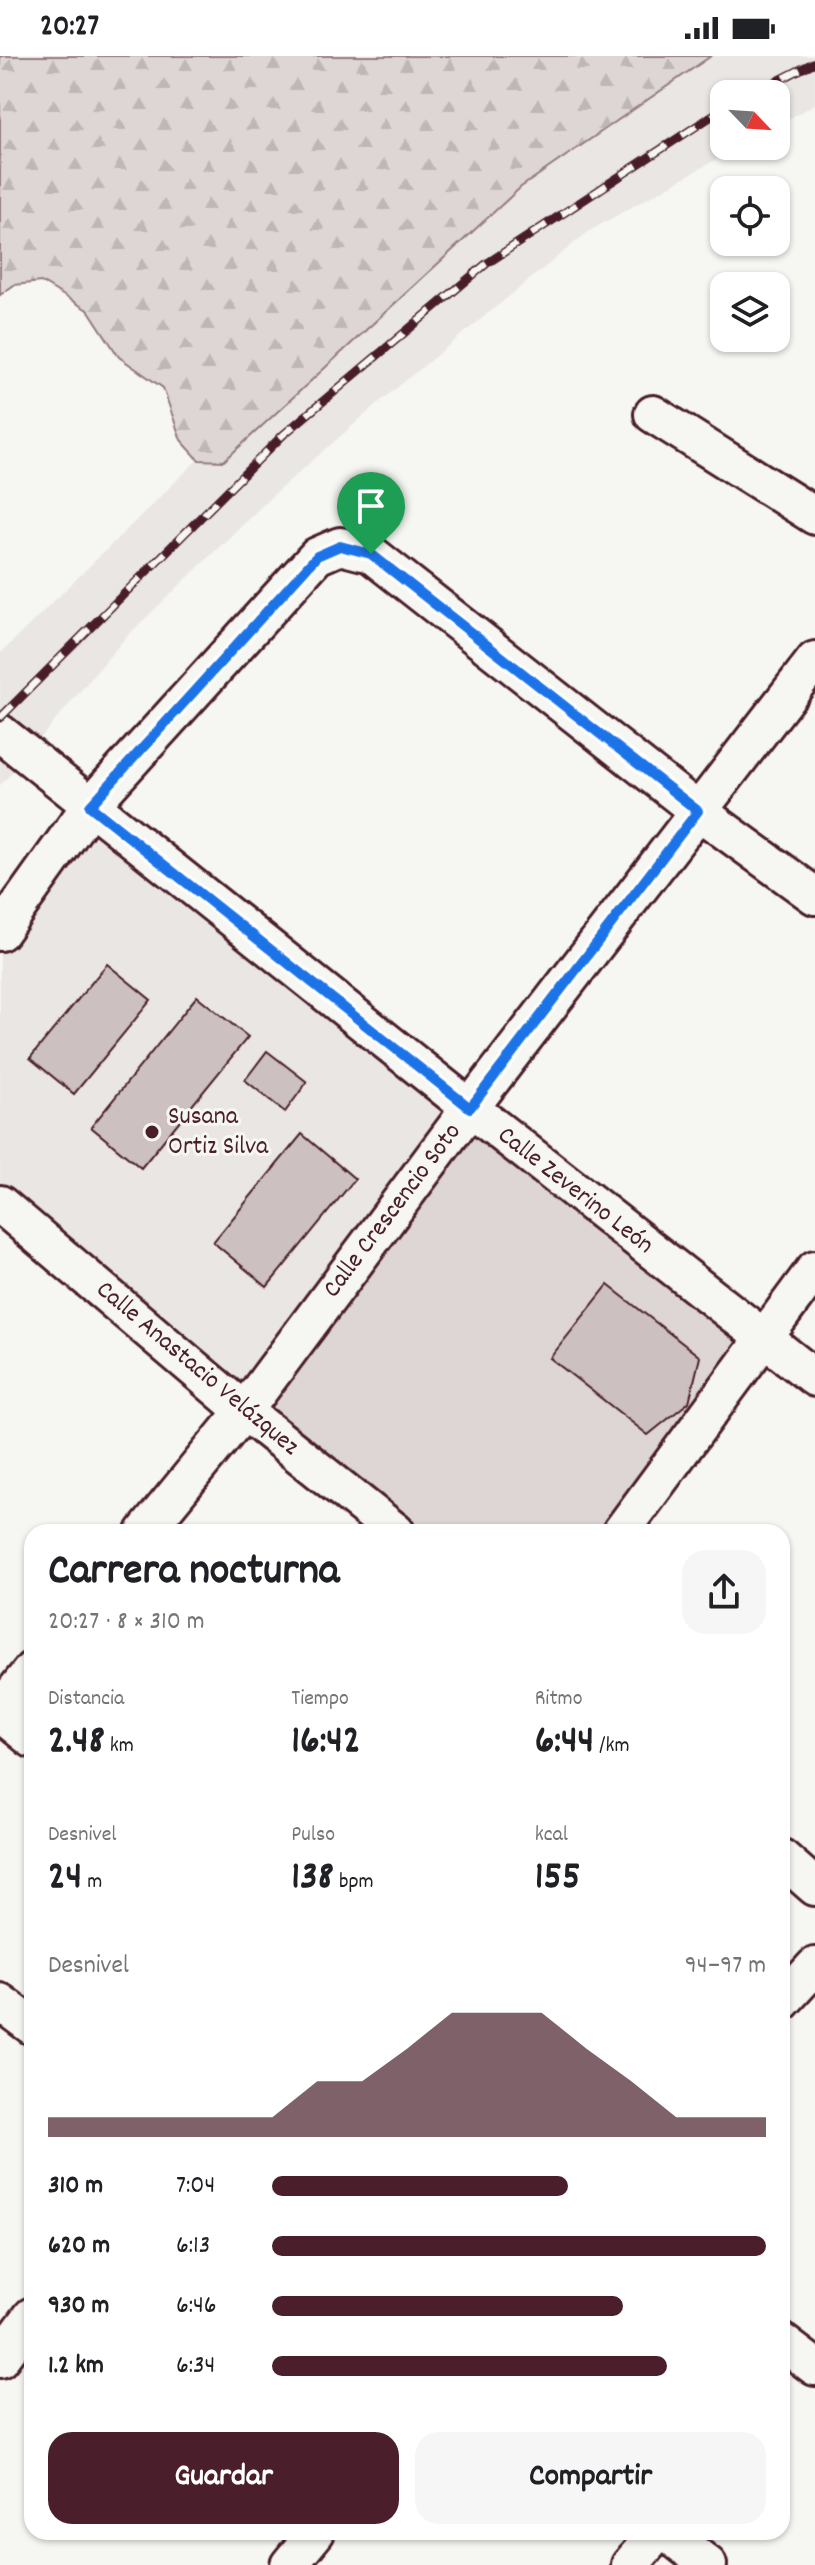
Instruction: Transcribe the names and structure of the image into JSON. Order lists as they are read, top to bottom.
{
  "streets": {
    "street": ["Calle Zeverino León", "Calle Crescencio Soto", "Calle Anastacio Velázquez"]
  },
  "crossings": [
    ["Calle Zeverino León", "Calle Crescencio Soto"],
    ["Calle Crescencio Soto", "Calle Anastacio Velázquez"]
  ],
  "places": ["Susana Ortiz Silva"],
  "north": "bottom right",
  "page": {
    "status": "20:27",
    "heading": ["Carrera nocturna", "20:27 · 8 × 310 m"],
    "stats": [
      ["Distancia", "2.48 km"],
      ["Tiempo", "16:42"],
      ["Ritmo", "6:44 /km"],
      ["Desnivel", "24 m"],
      ["Pulso", "138 bpm"],
      ["kcal", "155"]
    ],
    "chart": ["Desnivel", "94–97 m"],
    "list": [
      {
        "name": "310 m",
        "note": "7:04"
      },
      {
        "name": "620 m",
        "note": "6:13"
      },
      {
        "name": "930 m",
        "note": "6:46"
      },
      {
        "name": "1.2 km",
        "note": "6:34"
      }
    ],
    "buttons": ["Guardar", "Compartir"]
  }
}
